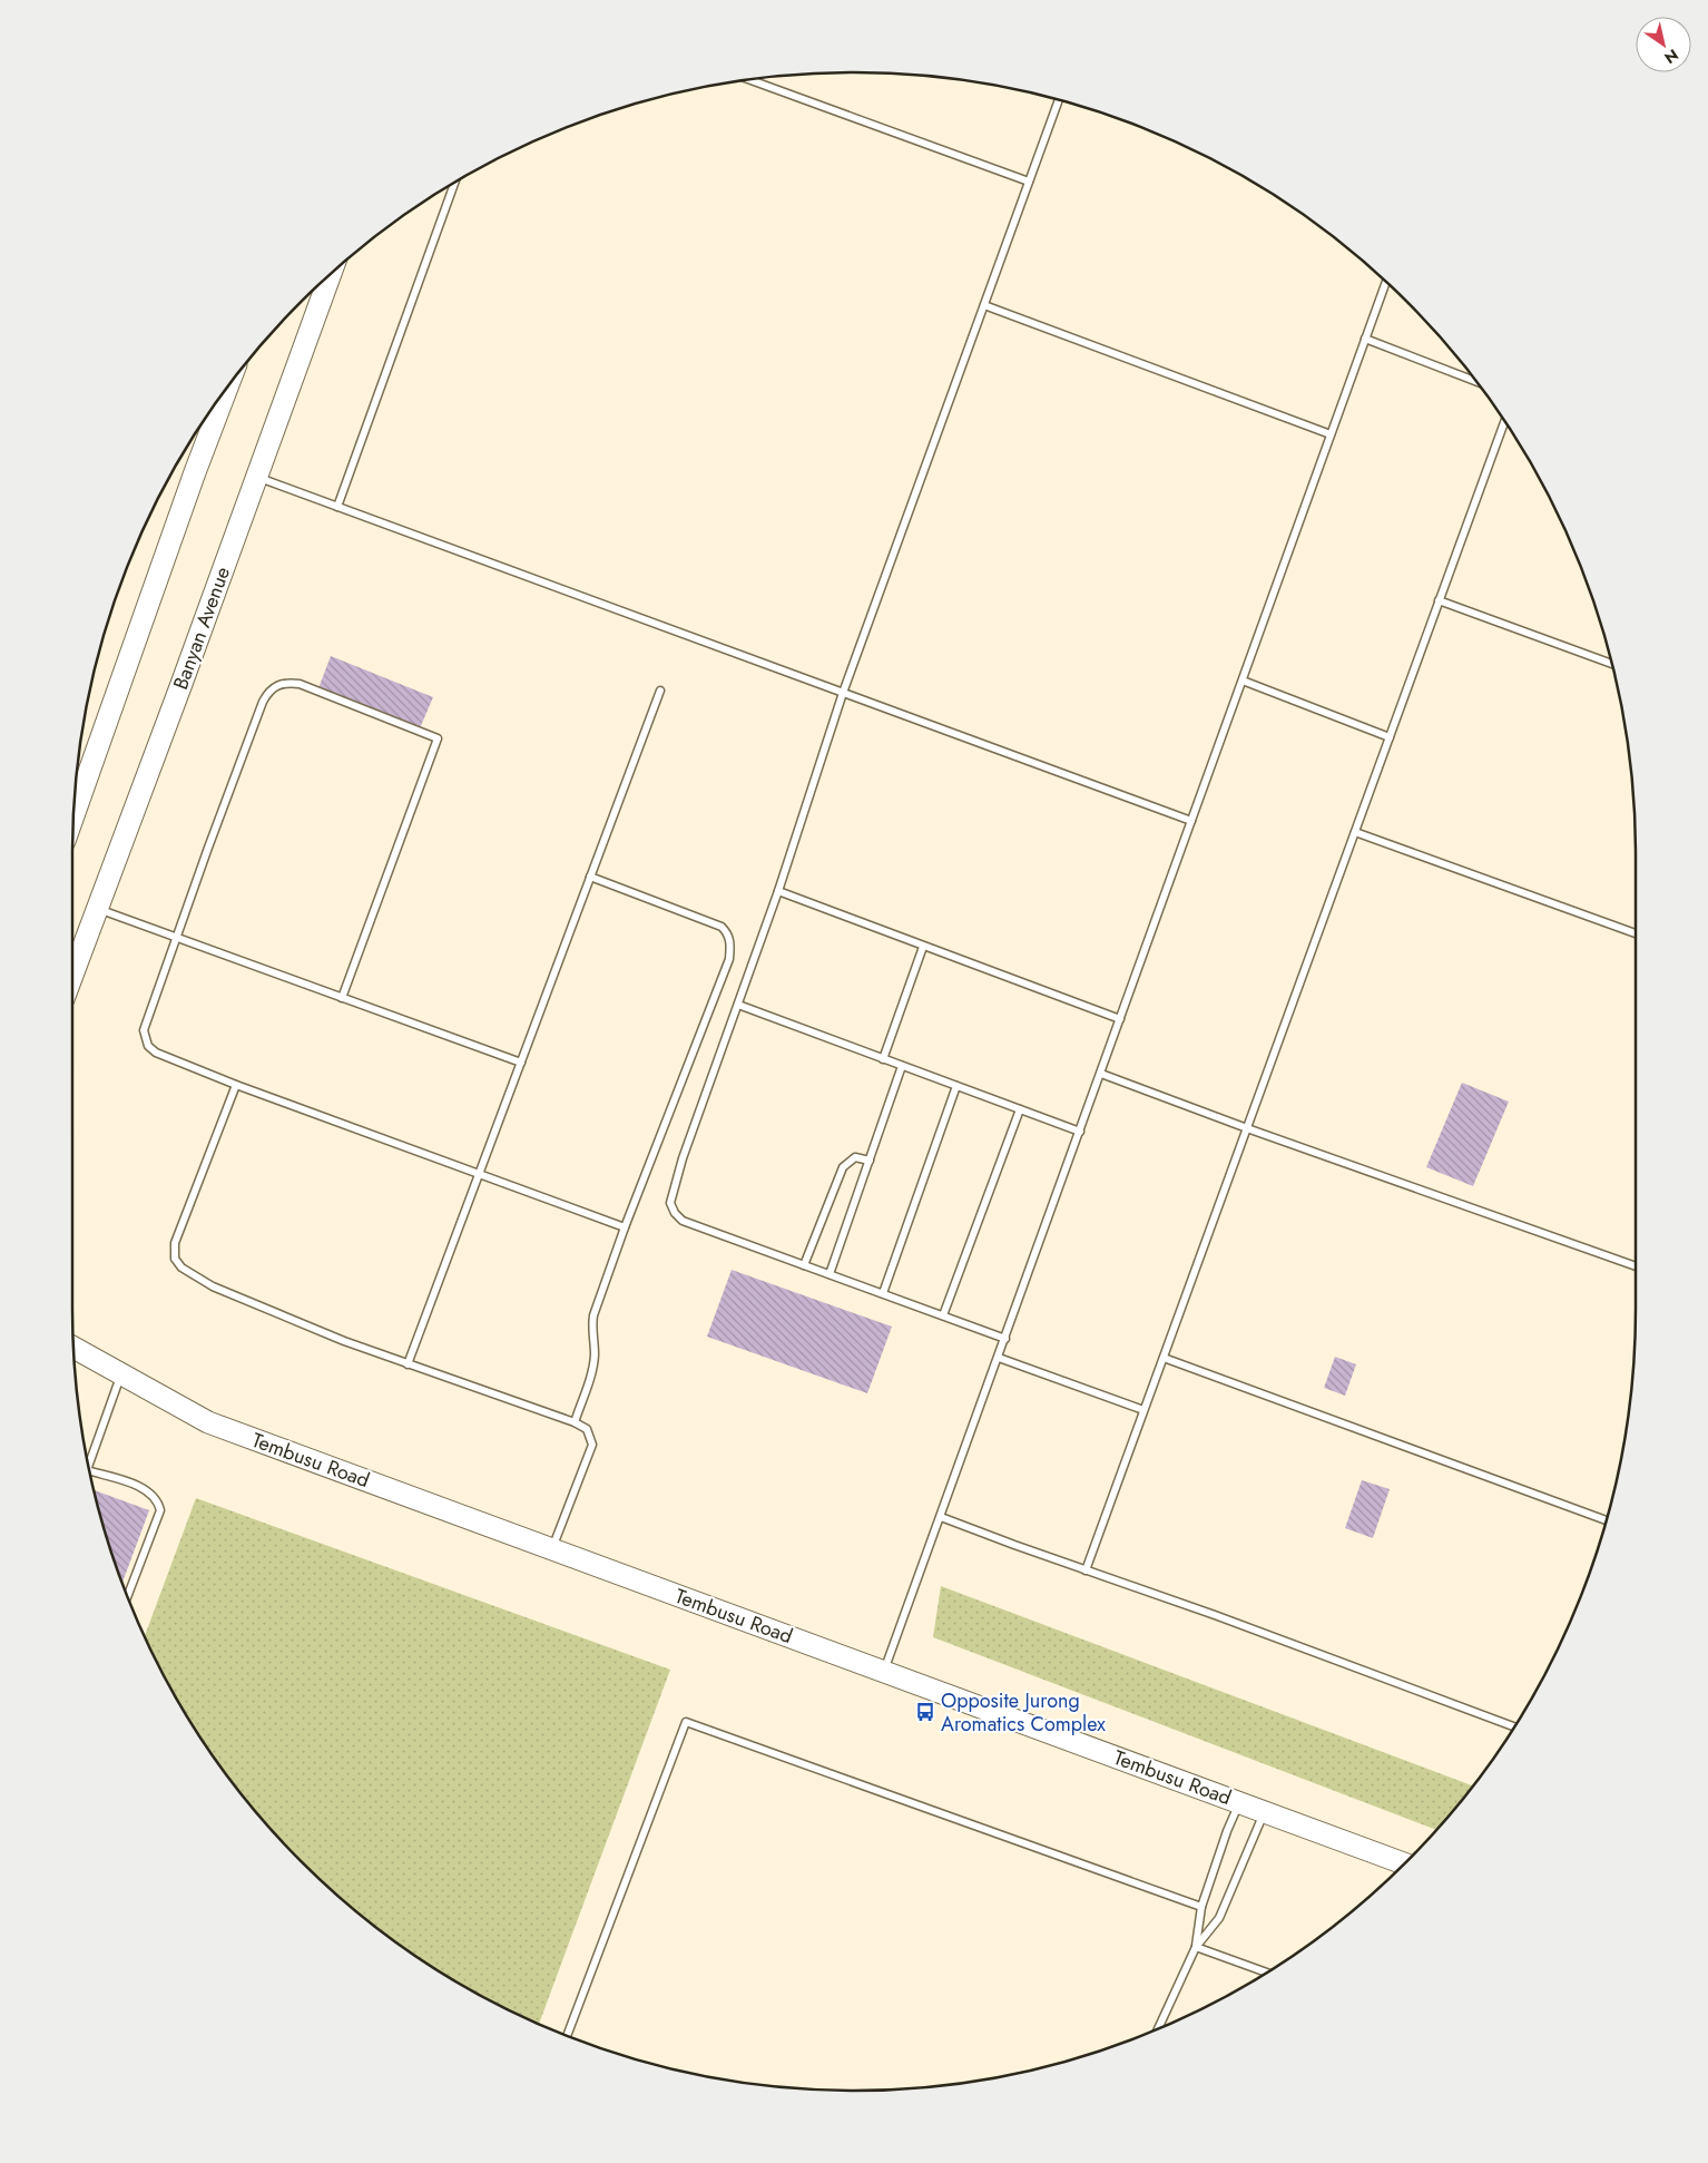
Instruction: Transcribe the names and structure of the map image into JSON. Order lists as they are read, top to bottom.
{
  "streets": {
    "street": ["Banyan Avenue", "Tembusu Road"]
  },
  "places": {
    "bus stop": ["Opposite Jurong Aromatics Complex"]
  },
  "north": "bottom right"
}
